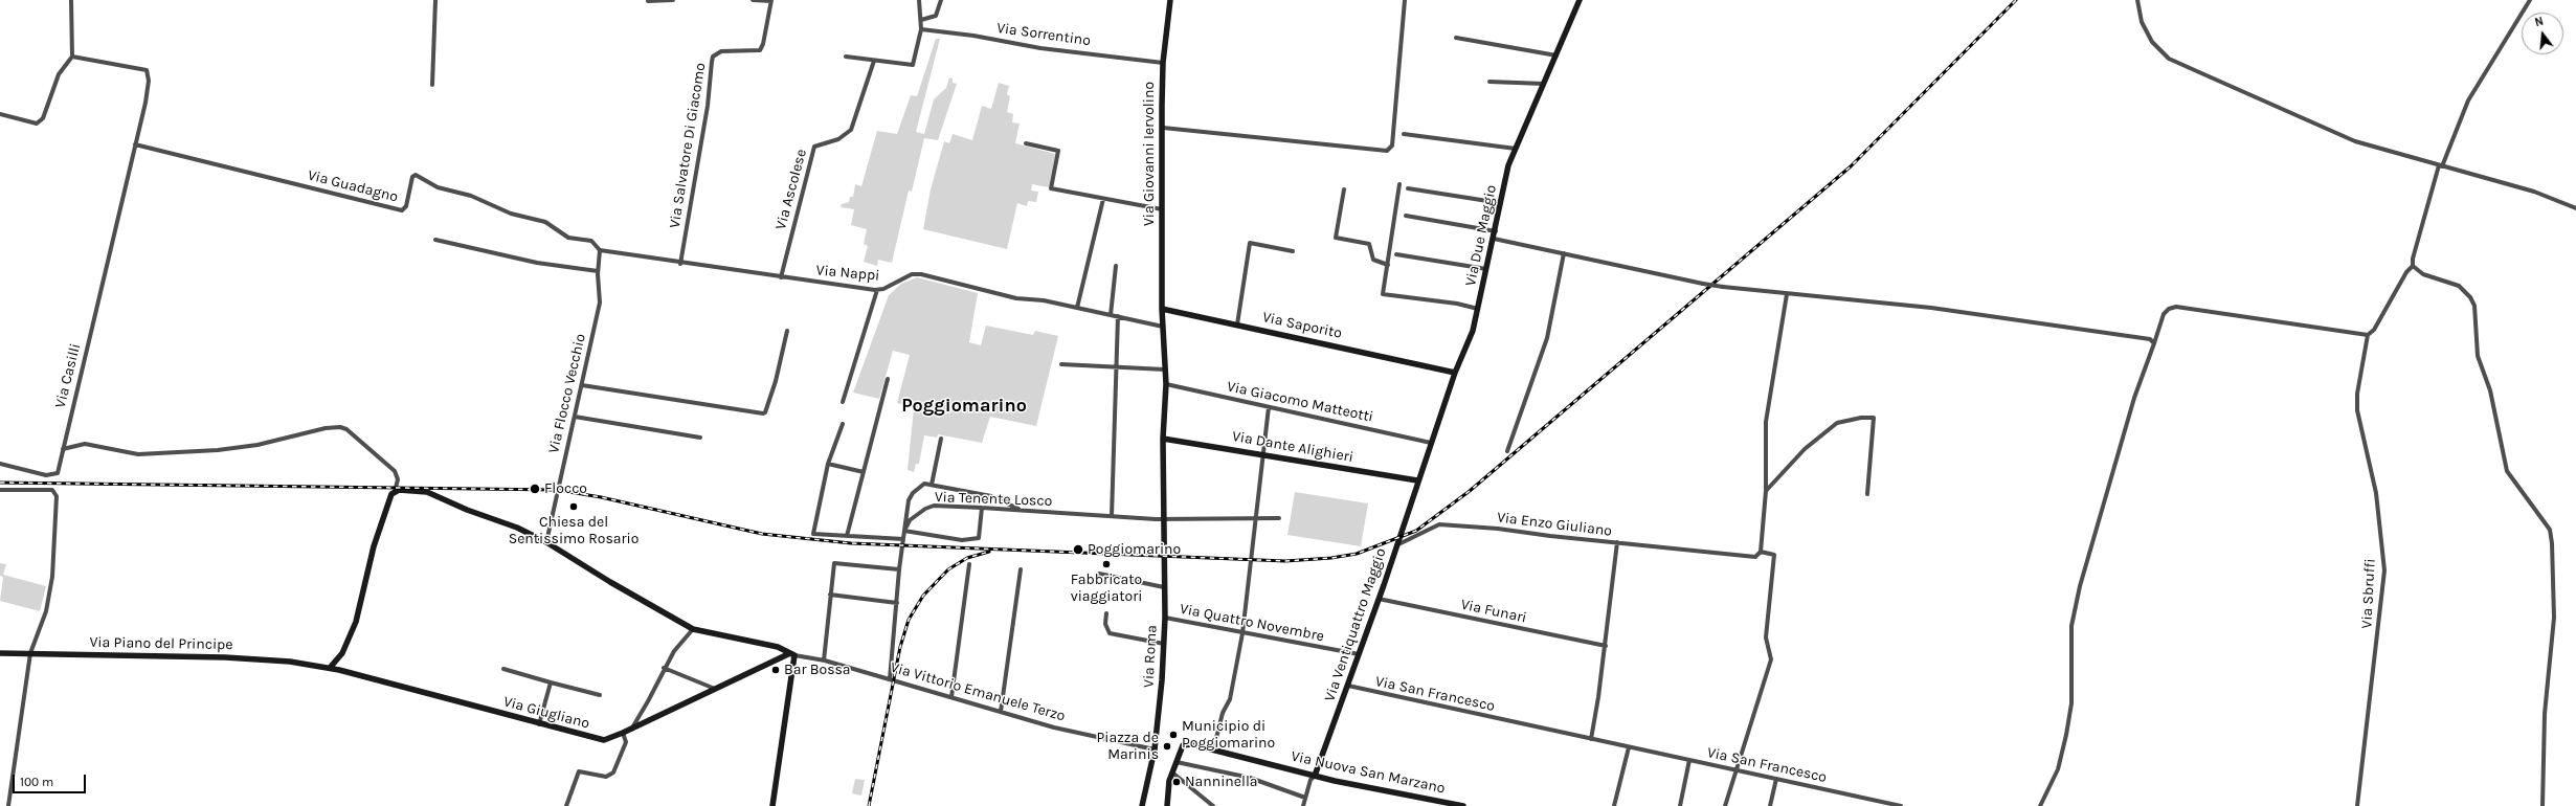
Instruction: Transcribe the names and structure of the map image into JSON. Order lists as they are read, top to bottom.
{
  "streets": {
    "street": [
      "Via Sorrentino",
      "Via Salvatore Di Giacomo",
      "Via Giovanni Iervolino",
      "Via Guadagno",
      "Via Ascolese",
      "Via Due Maggio",
      "Via Nappi",
      "Via Saporito",
      "Via Casilli",
      "Via Flocco Vecchio",
      "Via Giacomo Matteotti",
      "Via Dante Alighieri",
      "Via Tenente Losco",
      "Via Enzo Giuliano",
      "Via Sbruffi",
      "Via Funari",
      "Via Quattro Novembre",
      "Via Ventiquattro Maggio",
      "Via Piano del Principe",
      "Via Roma",
      "Via Vittorio Emanuele Terzo",
      "Via San Francesco",
      "Via Giugliano",
      "Via Nuova San Marzano"
    ]
  },
  "crossings": [
    ["Via Sorrentino", "Via Giovanni Iervolino"],
    ["Via Salvatore Di Giacomo", "Via Nappi"],
    ["Via Giovanni Iervolino", "Via Saporito"],
    ["Via Guadagno", "Via Nappi"],
    ["Via Guadagno", "Via Casilli"],
    ["Via Guadagno", "Via Flocco Vecchio"],
    ["Via Ascolese", "Via Nappi"],
    ["Via Due Maggio", "Via Saporito"],
    ["Via Due Maggio", "Via Giacomo Matteotti"],
    ["Via Due Maggio", "Via Dante Alighieri"],
    ["Via Due Maggio", "Via Ventiquattro Maggio"],
    ["Via Nappi", "Via Flocco Vecchio"],
    ["Via Nappi", "Via Roma"],
    ["Via Giacomo Matteotti", "Via Roma"],
    ["Via Dante Alighieri", "Via Ventiquattro Maggio"],
    ["Via Dante Alighieri", "Via Roma"],
    ["Via Tenente Losco", "Via Roma"],
    ["Via Tenente Losco", "Via Vittorio Emanuele Terzo"],
    ["Via Enzo Giuliano", "Via Funari"],
    ["Via Enzo Giuliano", "Via Ventiquattro Maggio"],
    ["Via Enzo Giuliano", "Via San Francesco"],
    ["Via Funari", "Via Ventiquattro Maggio"],
    ["Via Quattro Novembre", "Via Ventiquattro Maggio"],
    ["Via Quattro Novembre", "Via Roma"],
    ["Via Ventiquattro Maggio", "Via San Francesco"],
    ["Via Ventiquattro Maggio", "Via Nuova San Marzano"],
    ["Via Piano del Principe", "Via Giugliano"],
    ["Via Roma", "Via Vittorio Emanuele Terzo"],
    ["Via Vittorio Emanuele Terzo", "Via Giugliano"]
  ],
  "districts": ["Poggiomarino"],
  "places": [
    "Flocco",
    "Chiesa del Sentissimo Rosario",
    "Poggiomarino",
    "Fabbricato viaggiatori",
    "Bar Bossa",
    "Municipio di Poggiomarino",
    "Piazza de Marinis",
    "Nanninella"
  ],
  "scale_bar": "100 m",
  "north": "top"
}
